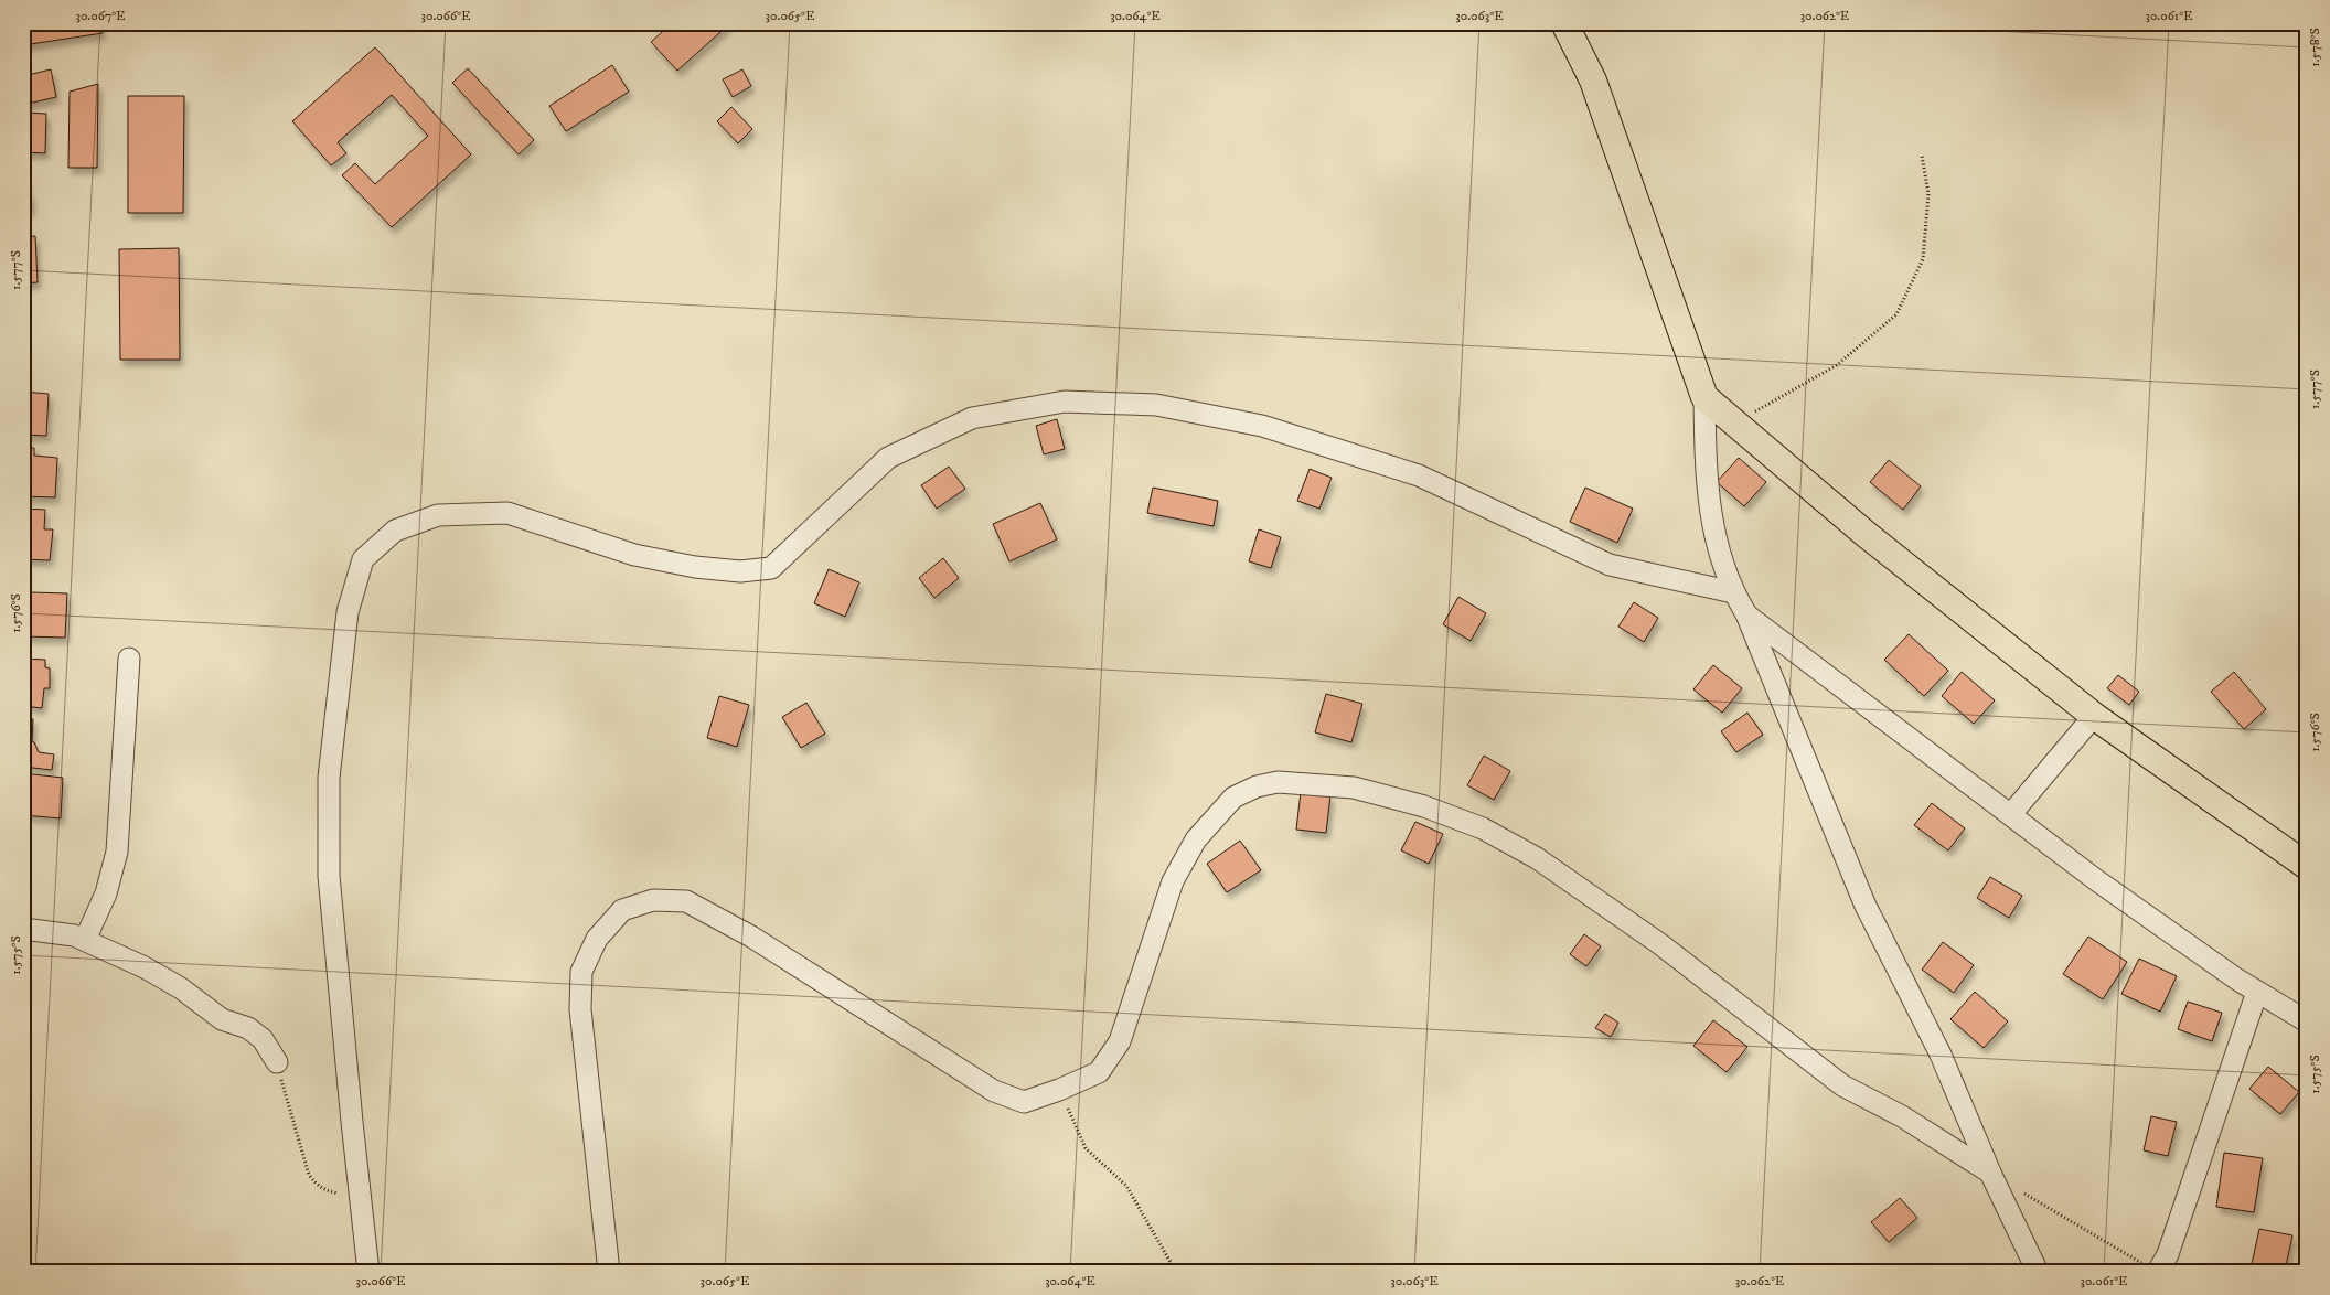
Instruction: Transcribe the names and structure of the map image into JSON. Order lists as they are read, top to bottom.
{
  "coordinates": [
    "30.067°E",
    "30.066°E",
    "30.065°E",
    "30.064°E",
    "30.063°E",
    "30.062°E",
    "30.061°E",
    "1.578°S",
    "1.577°S",
    "1.576°S",
    "1.575°S"
  ]
}
